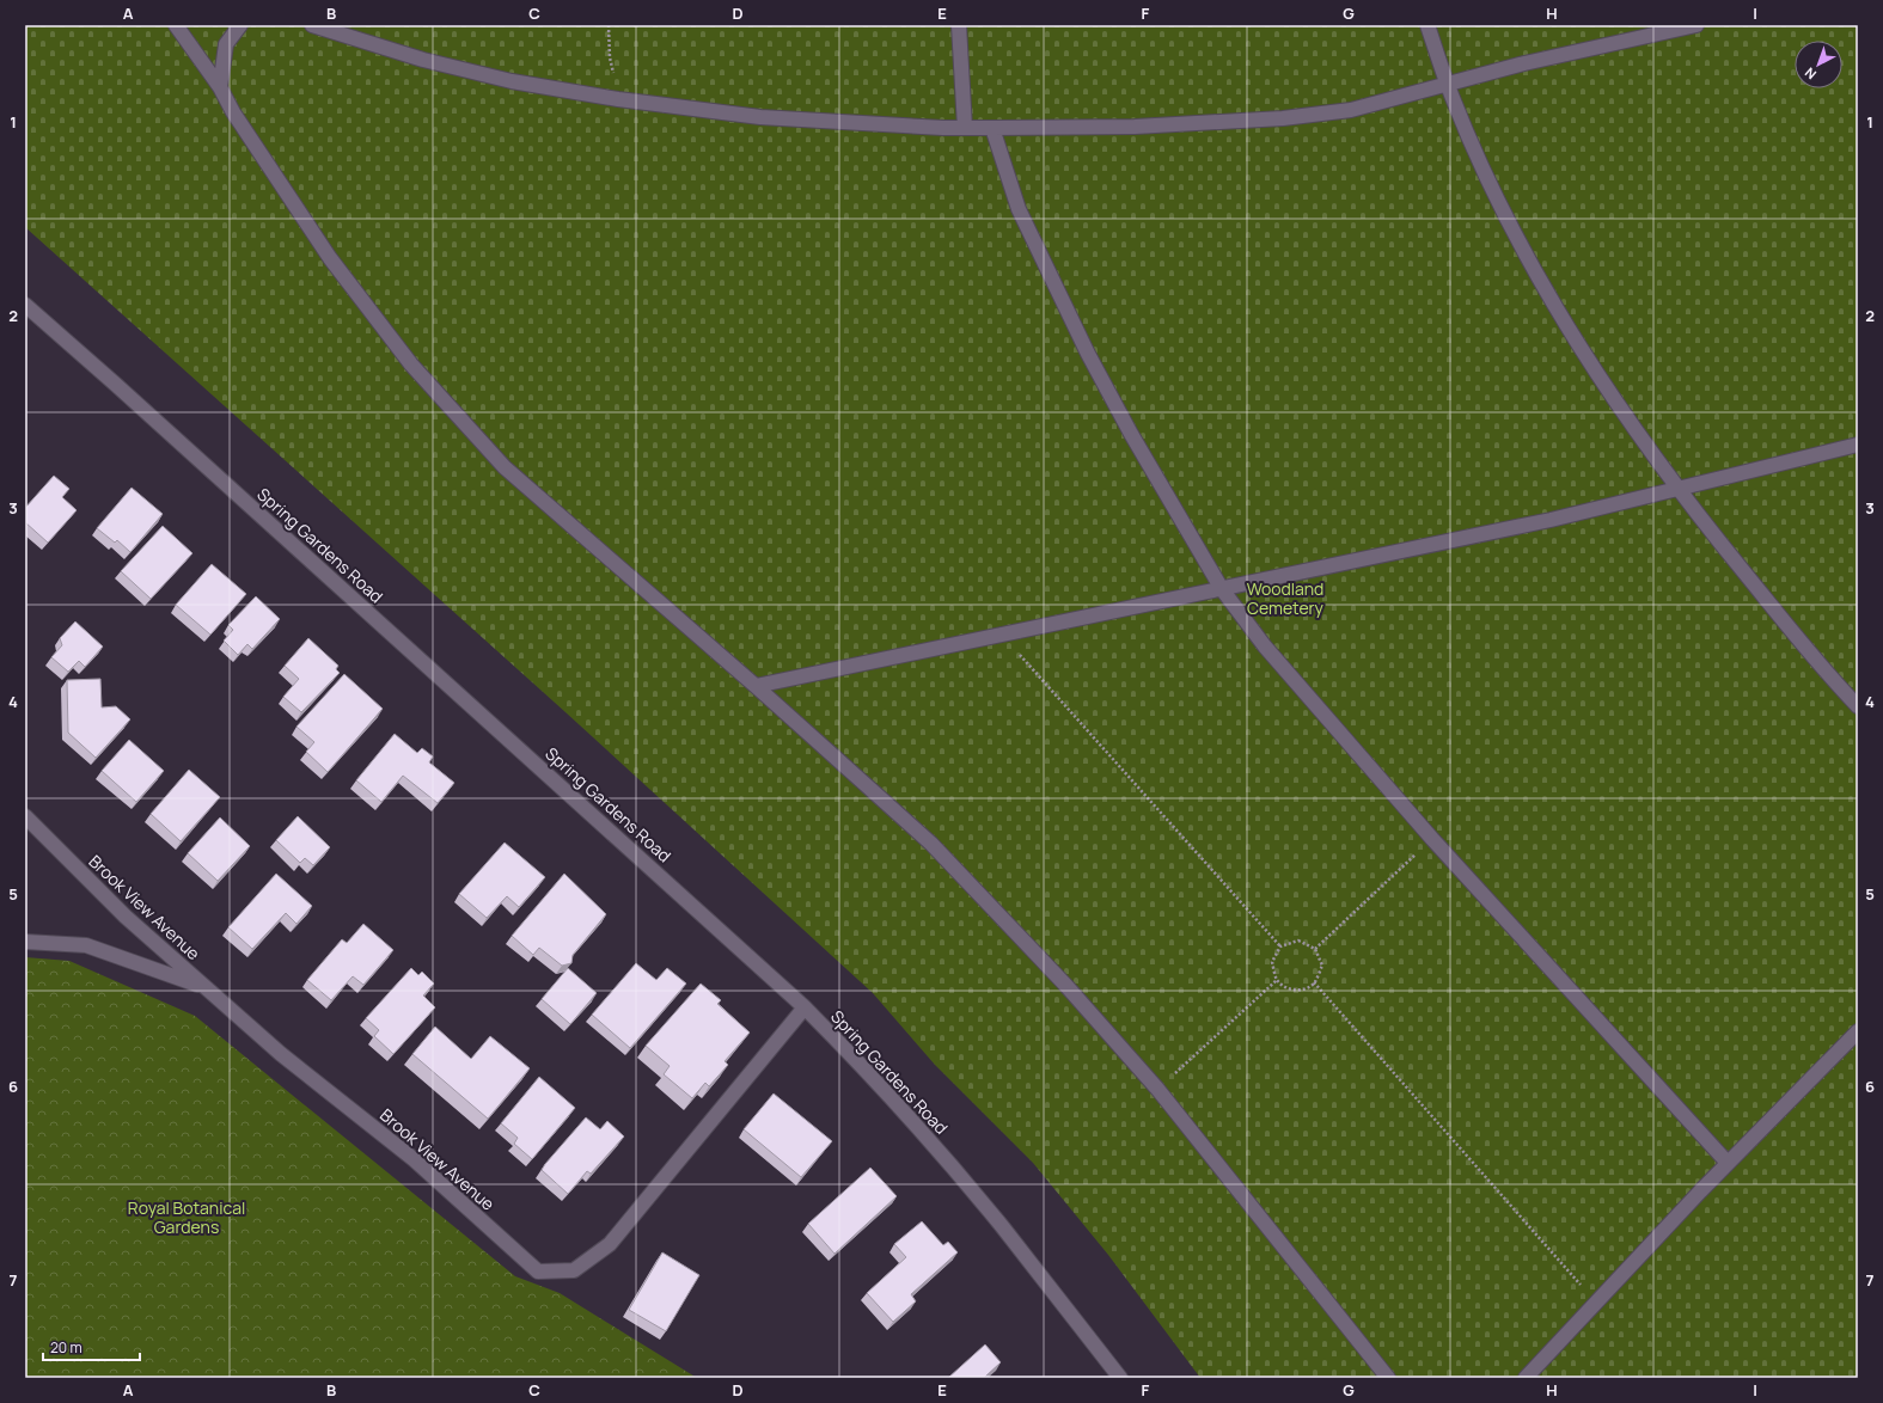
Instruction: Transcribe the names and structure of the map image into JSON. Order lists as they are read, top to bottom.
{
  "streets": {
    "street": ["Spring Gardens Road", "Brook View Avenue"]
  },
  "crossings": [
    ["Spring Gardens Road", "Brook View Avenue"]
  ],
  "parks": ["Woodland Cemetery", "Royal Botanical Gardens"],
  "scale_bar": "20 m",
  "north": "bottom left",
  "grid": {
    "columns": [
      "A",
      "B",
      "C",
      "D",
      "E",
      "F",
      "G",
      "H",
      "I"
    ],
    "rows": [
      "1",
      "2",
      "3",
      "4",
      "5",
      "6",
      "7"
    ]
  }
}
